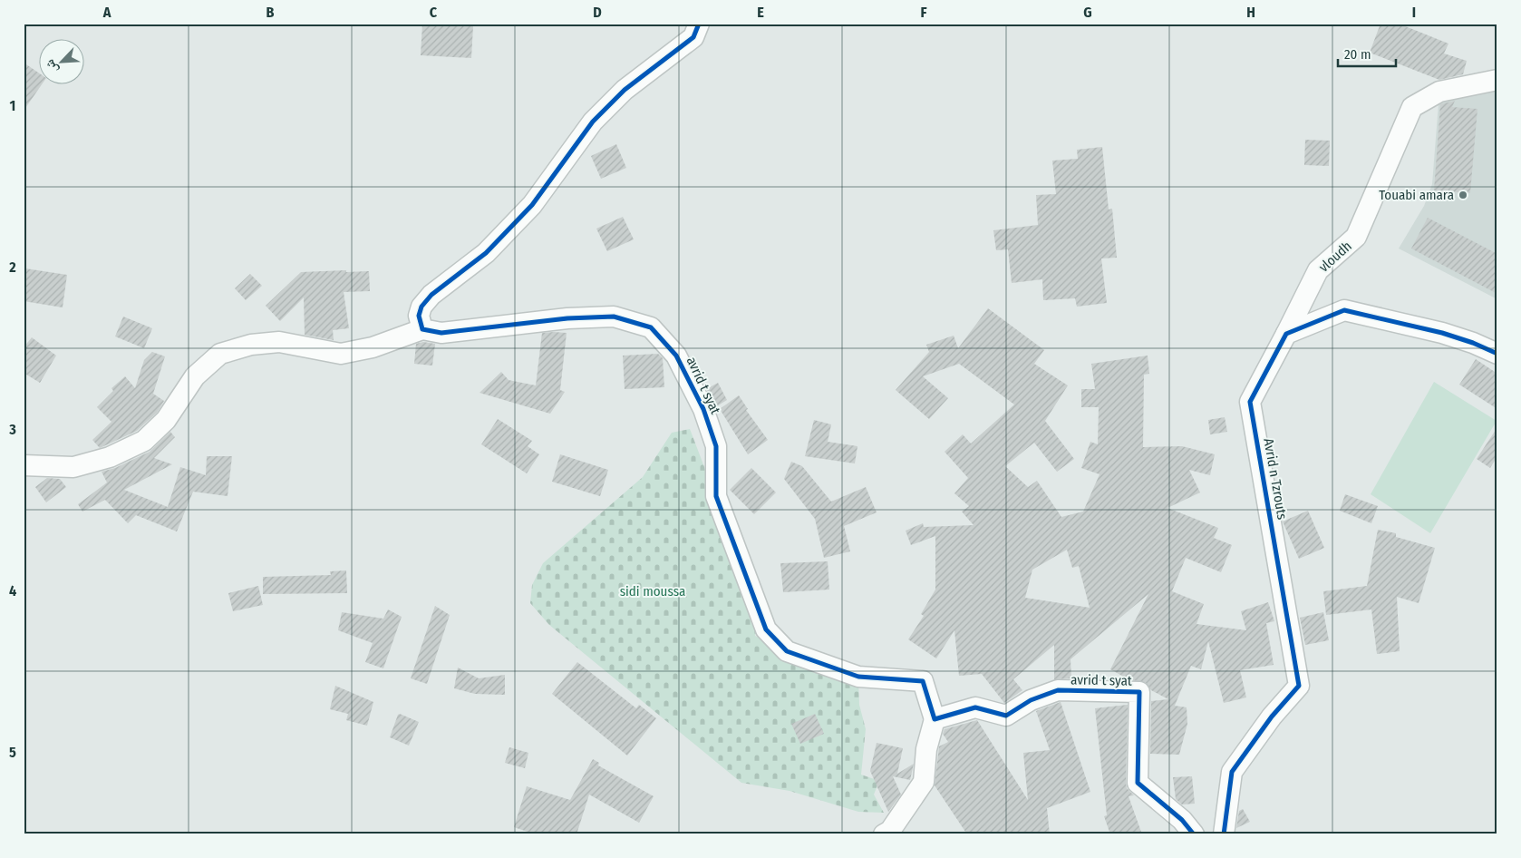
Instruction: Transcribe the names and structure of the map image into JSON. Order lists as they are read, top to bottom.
{
  "streets": {
    "street": ["vloudh", "avrid t syat", "Avrid n Tzrouts"]
  },
  "crossings": [
    ["vloudh", "Avrid n Tzrouts"]
  ],
  "parks": ["sidi moussa"],
  "places": ["Touabi amara"],
  "scale_bar": "20 m",
  "north": "bottom left",
  "grid": {
    "columns": [
      "A",
      "B",
      "C",
      "D",
      "E",
      "F",
      "G",
      "H",
      "I"
    ],
    "rows": [
      "1",
      "2",
      "3",
      "4",
      "5"
    ]
  }
}
